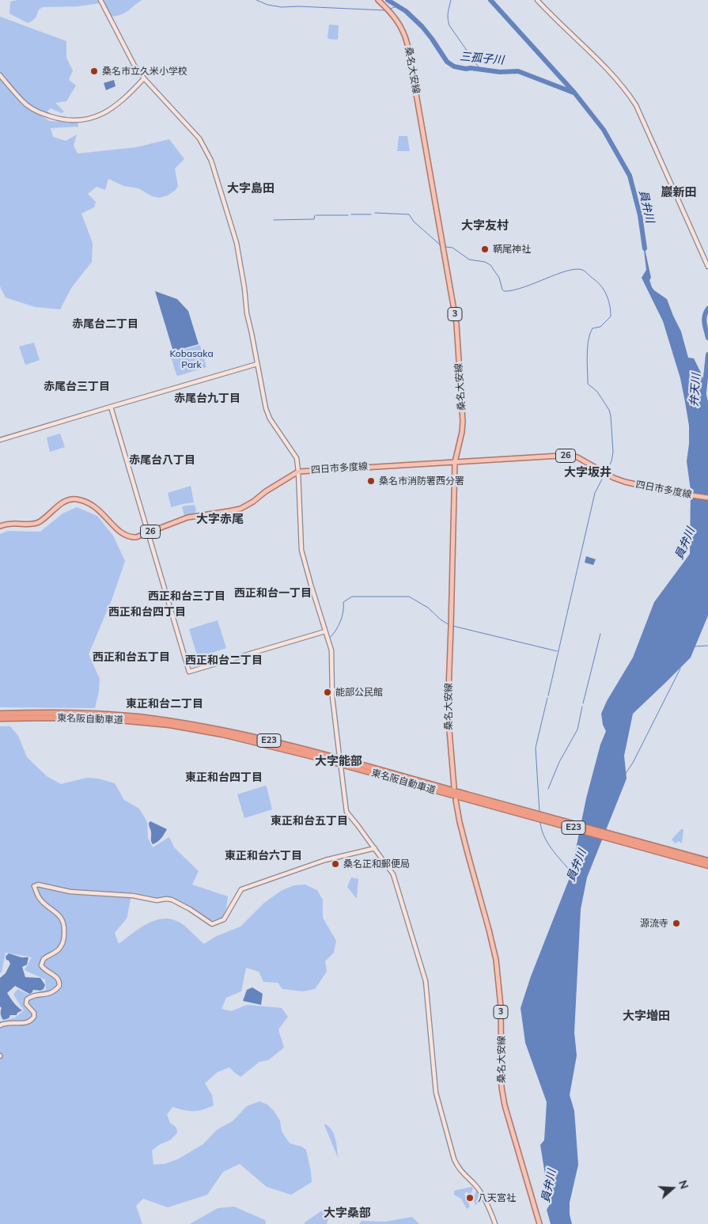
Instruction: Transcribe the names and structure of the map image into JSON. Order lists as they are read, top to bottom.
{
  "streets": {
    "highway": ["東名阪自動車道", "E23"],
    "main road": [
      "桑名大安線",
      "3",
      "26",
      "四日市多度線"
    ]
  },
  "crossings": [
    ["桑名大安線", "四日市多度線"]
  ],
  "districts": [
    "大字島田",
    "巖新田",
    "大字友村",
    "赤尾台二丁目",
    "赤尾台三丁目",
    "赤尾台九丁目",
    "赤尾台八丁目",
    "大字坂井",
    "大字赤尾",
    "西正和台一丁目",
    "西正和台三丁目",
    "西正和台四丁目",
    "西正和台五丁目",
    "西正和台二丁目",
    "東正和台二丁目",
    "大字能部",
    "東正和台四丁目",
    "東正和台五丁目",
    "東正和台六丁目",
    "大字増田",
    "大字桑部"
  ],
  "water": ["三孤子川", "員弁川", "弁天川"],
  "parks": ["Kobasaka Park"],
  "places": [
    "桑名市立久米小学校",
    "鞆尾神社",
    "桑名市消防署西分署",
    "能部公民館",
    "桑名正和郵便局",
    "源流寺",
    "八天宮社"
  ],
  "north": "right"
}
